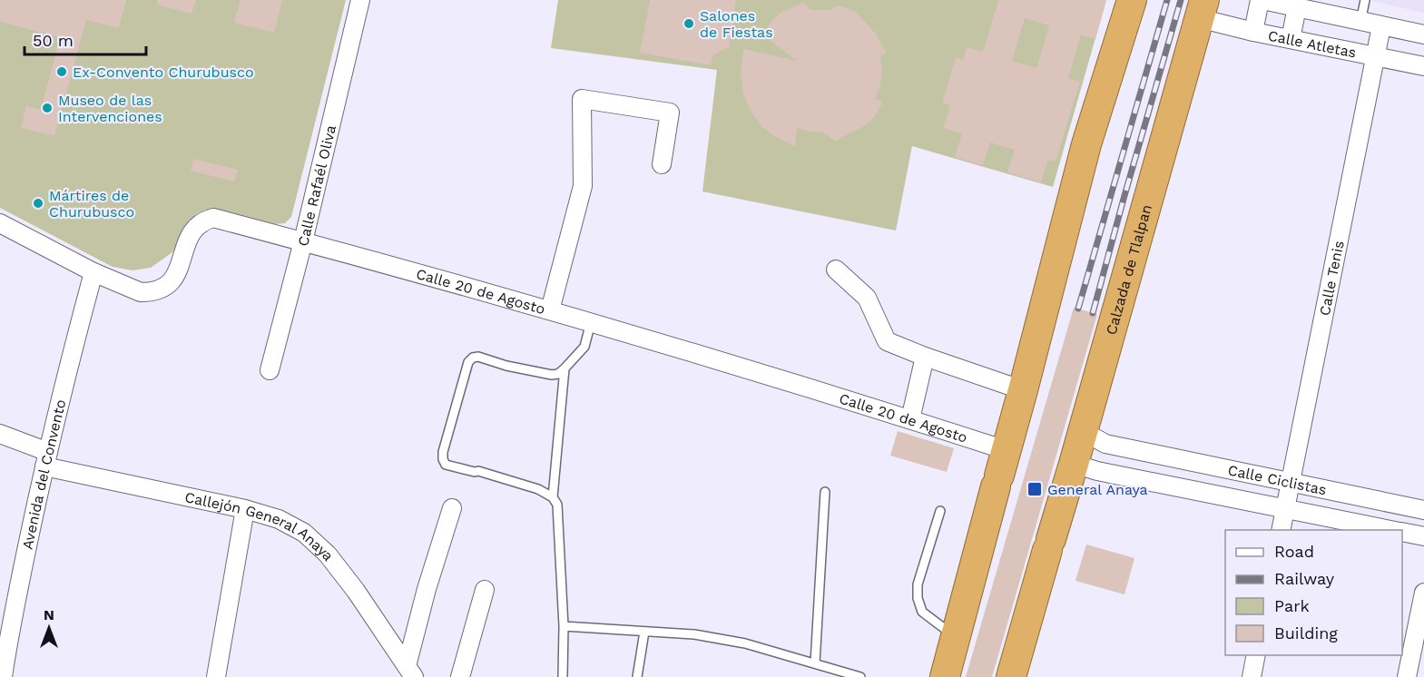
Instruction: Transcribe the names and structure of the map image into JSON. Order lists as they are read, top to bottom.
{
  "streets": {
    "highway": ["Calzada de Tlalpan"],
    "street": [
      "Calle Atletas",
      "Calle Rafaél Oliva",
      "Calle Tenis",
      "Calle 20 de Agosto",
      "Avenida del Convento",
      "Calle Ciclistas",
      "Callejón General Anaya"
    ]
  },
  "crossings": [
    ["Calle Atletas", "Calzada de Tlalpan"],
    ["Calle Atletas", "Calle Tenis"],
    ["Calle Rafaél Oliva", "Calle 20 de Agosto"],
    ["Calzada de Tlalpan", "Calle Ciclistas"],
    ["Calle Tenis", "Calle Ciclistas"],
    ["Calle 20 de Agosto", "Avenida del Convento"],
    ["Avenida del Convento", "Callejón General Anaya"]
  ],
  "places": {
    "other": [
      "Salones de Fiestas",
      "Ex-Convento Churubusco",
      "Museo de las Intervenciones",
      "Mártires de Churubusco"
    ],
    "transit": ["General Anaya"]
  },
  "legend": [
    "Road",
    "Railway",
    "Park",
    "Building"
  ],
  "scale_bar": "50 m",
  "north": "top"
}
